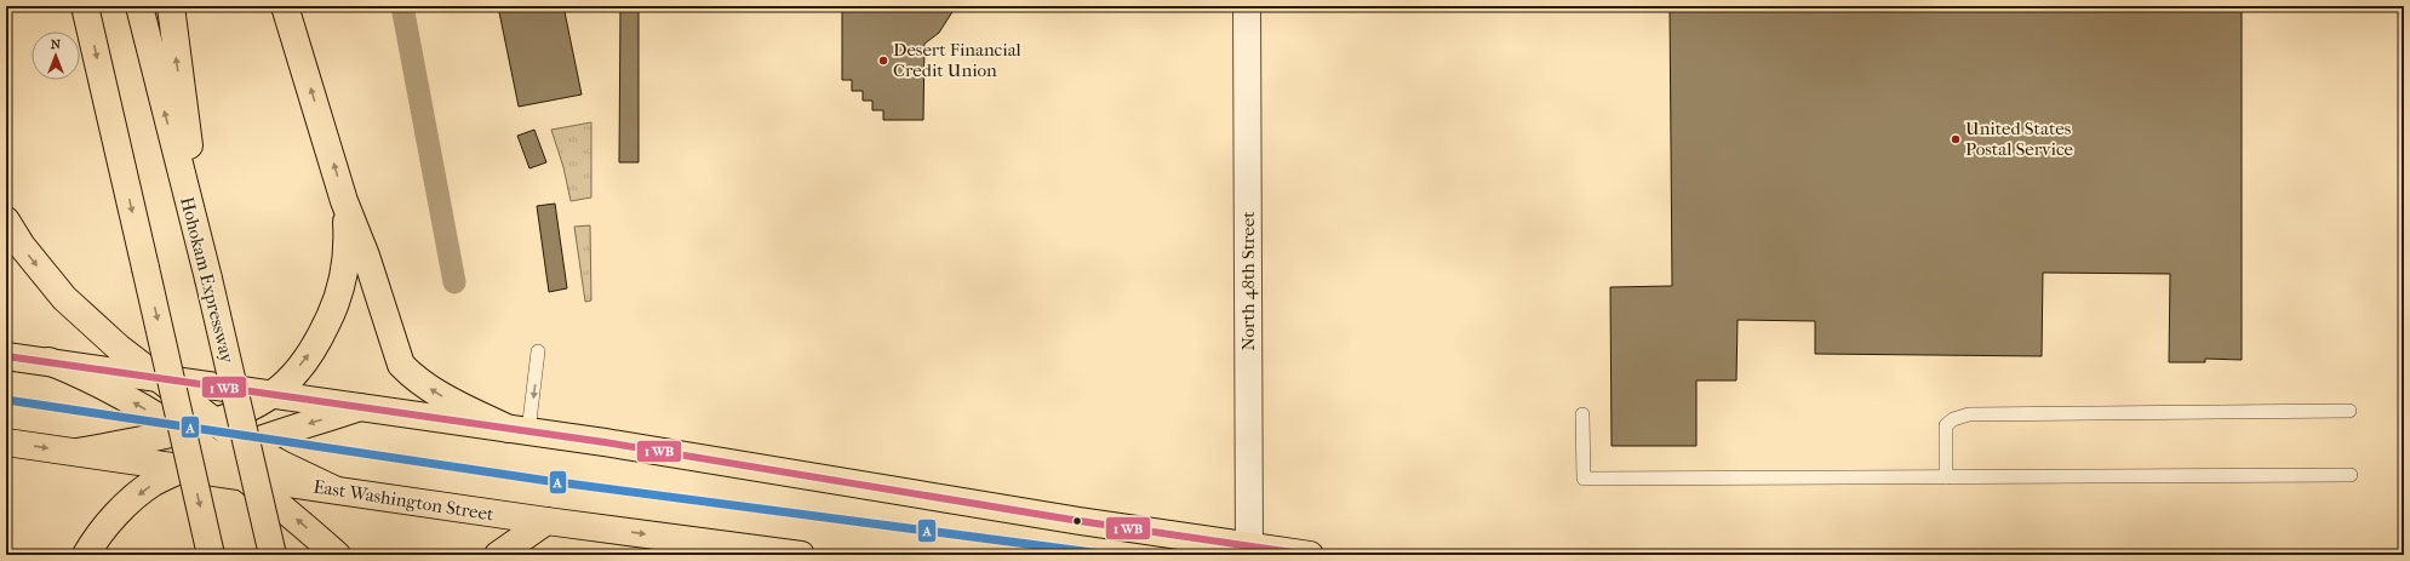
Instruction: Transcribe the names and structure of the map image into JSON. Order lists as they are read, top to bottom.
{
  "streets": {
    "main road": ["Hohokam Expressway", "East Washington Street"],
    "street": ["North 48th Street"]
  },
  "places": ["Desert Financial Credit Union", "United States Postal Service"],
  "lines": ["transit line A"],
  "north": "top"
}
